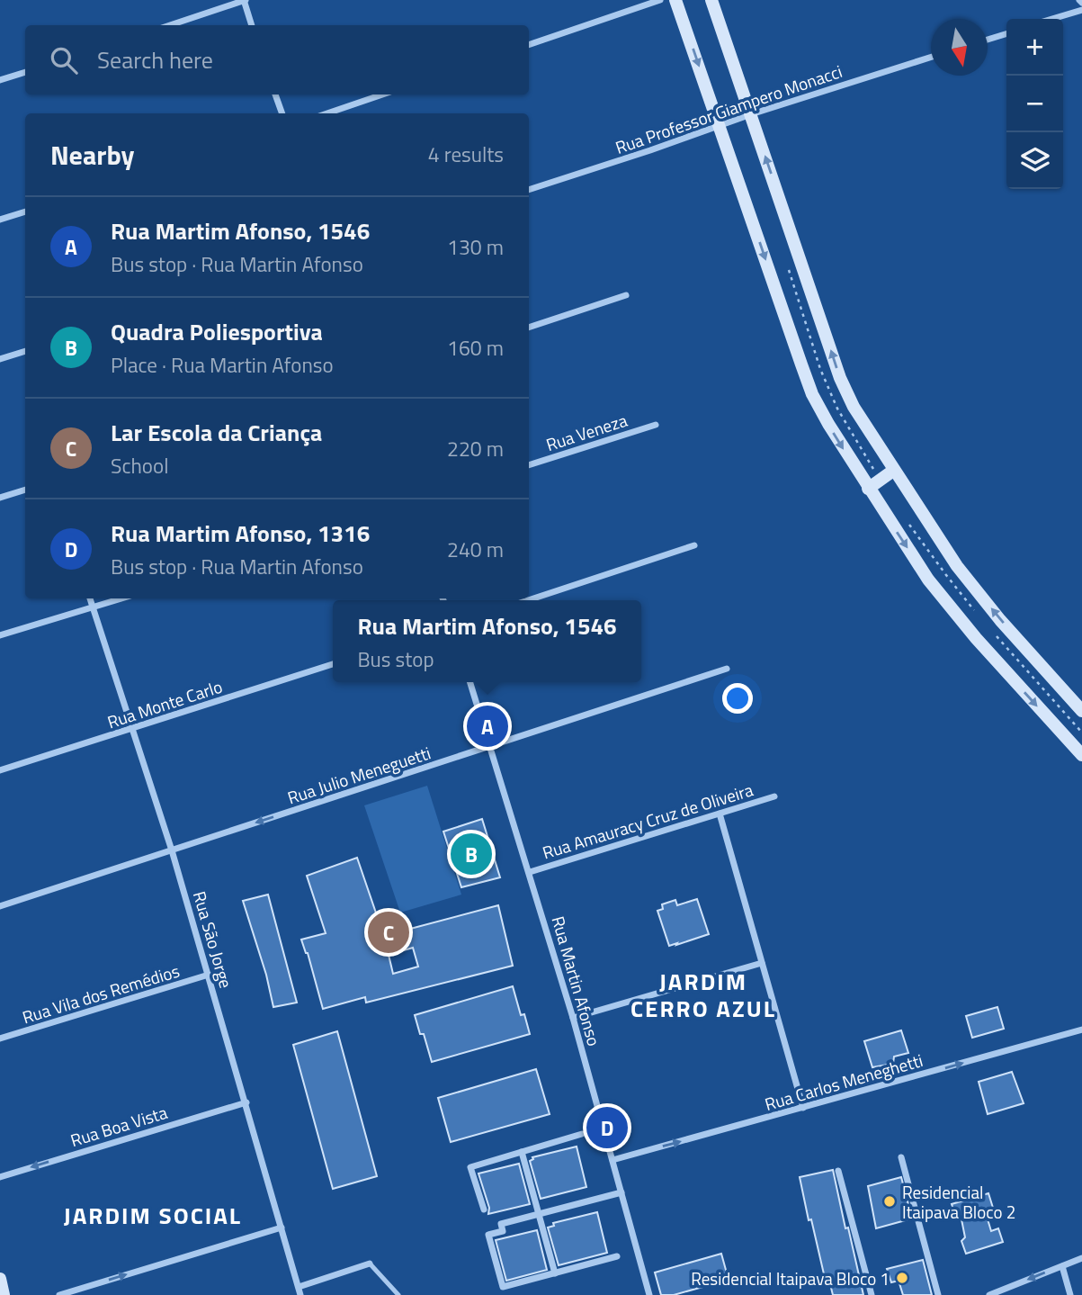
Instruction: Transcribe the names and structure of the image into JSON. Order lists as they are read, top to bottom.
{
  "streets": {
    "street": [
      "Rua Professor Giampero Monacci",
      "Rua Veneza",
      "Rua Monte Carlo",
      "Rua Julio Meneguetti",
      "Rua Amauracy Cruz de Oliveira",
      "Rua São Jorge",
      "Rua Martin Afonso",
      "Rua Vila dos Remédios",
      "Rua Carlos Meneghetti",
      "Rua Boa Vista"
    ]
  },
  "crossings": [
    ["Rua Monte Carlo", "Rua São Jorge"],
    ["Rua Julio Meneguetti", "Rua São Jorge"],
    ["Rua Julio Meneguetti", "Rua Martin Afonso"],
    ["Rua Amauracy Cruz de Oliveira", "Rua Martin Afonso"],
    ["Rua São Jorge", "Rua Vila dos Remédios"],
    ["Rua São Jorge", "Rua Boa Vista"],
    ["Rua Martin Afonso", "Rua Carlos Meneghetti"]
  ],
  "one_way": ["Rua Julio Meneguetti", "Rua Carlos Meneghetti", "Rua Boa Vista"],
  "districts": ["JARDIM CERRO AZUL", "JARDIM SOCIAL"],
  "places": ["Residencial Itaipava Bloco 2", "Residencial Itaipava Bloco 1"],
  "north": "bottom",
  "page": {
    "map_buttons": ["+", "−"],
    "search": "Search here",
    "heading": ["Nearby", "4 results"],
    "list": [
      {
        "mark": "A",
        "name": "Rua Martim Afonso, 1546",
        "note": "Bus stop · Rua Martin Afonso",
        "value": "130 m"
      },
      {
        "mark": "B",
        "name": "Quadra Poliesportiva",
        "note": "Place · Rua Martin Afonso",
        "value": "160 m"
      },
      {
        "mark": "C",
        "name": "Lar Escola da Criança",
        "note": "School",
        "value": "220 m"
      },
      {
        "mark": "D",
        "name": "Rua Martim Afonso, 1316",
        "note": "Bus stop · Rua Martin Afonso",
        "value": "240 m"
      }
    ],
    "popup": ["Rua Martim Afonso, 1546", "Bus stop"],
    "pins": [
      "A",
      "B",
      "C",
      "D"
    ]
  }
}
